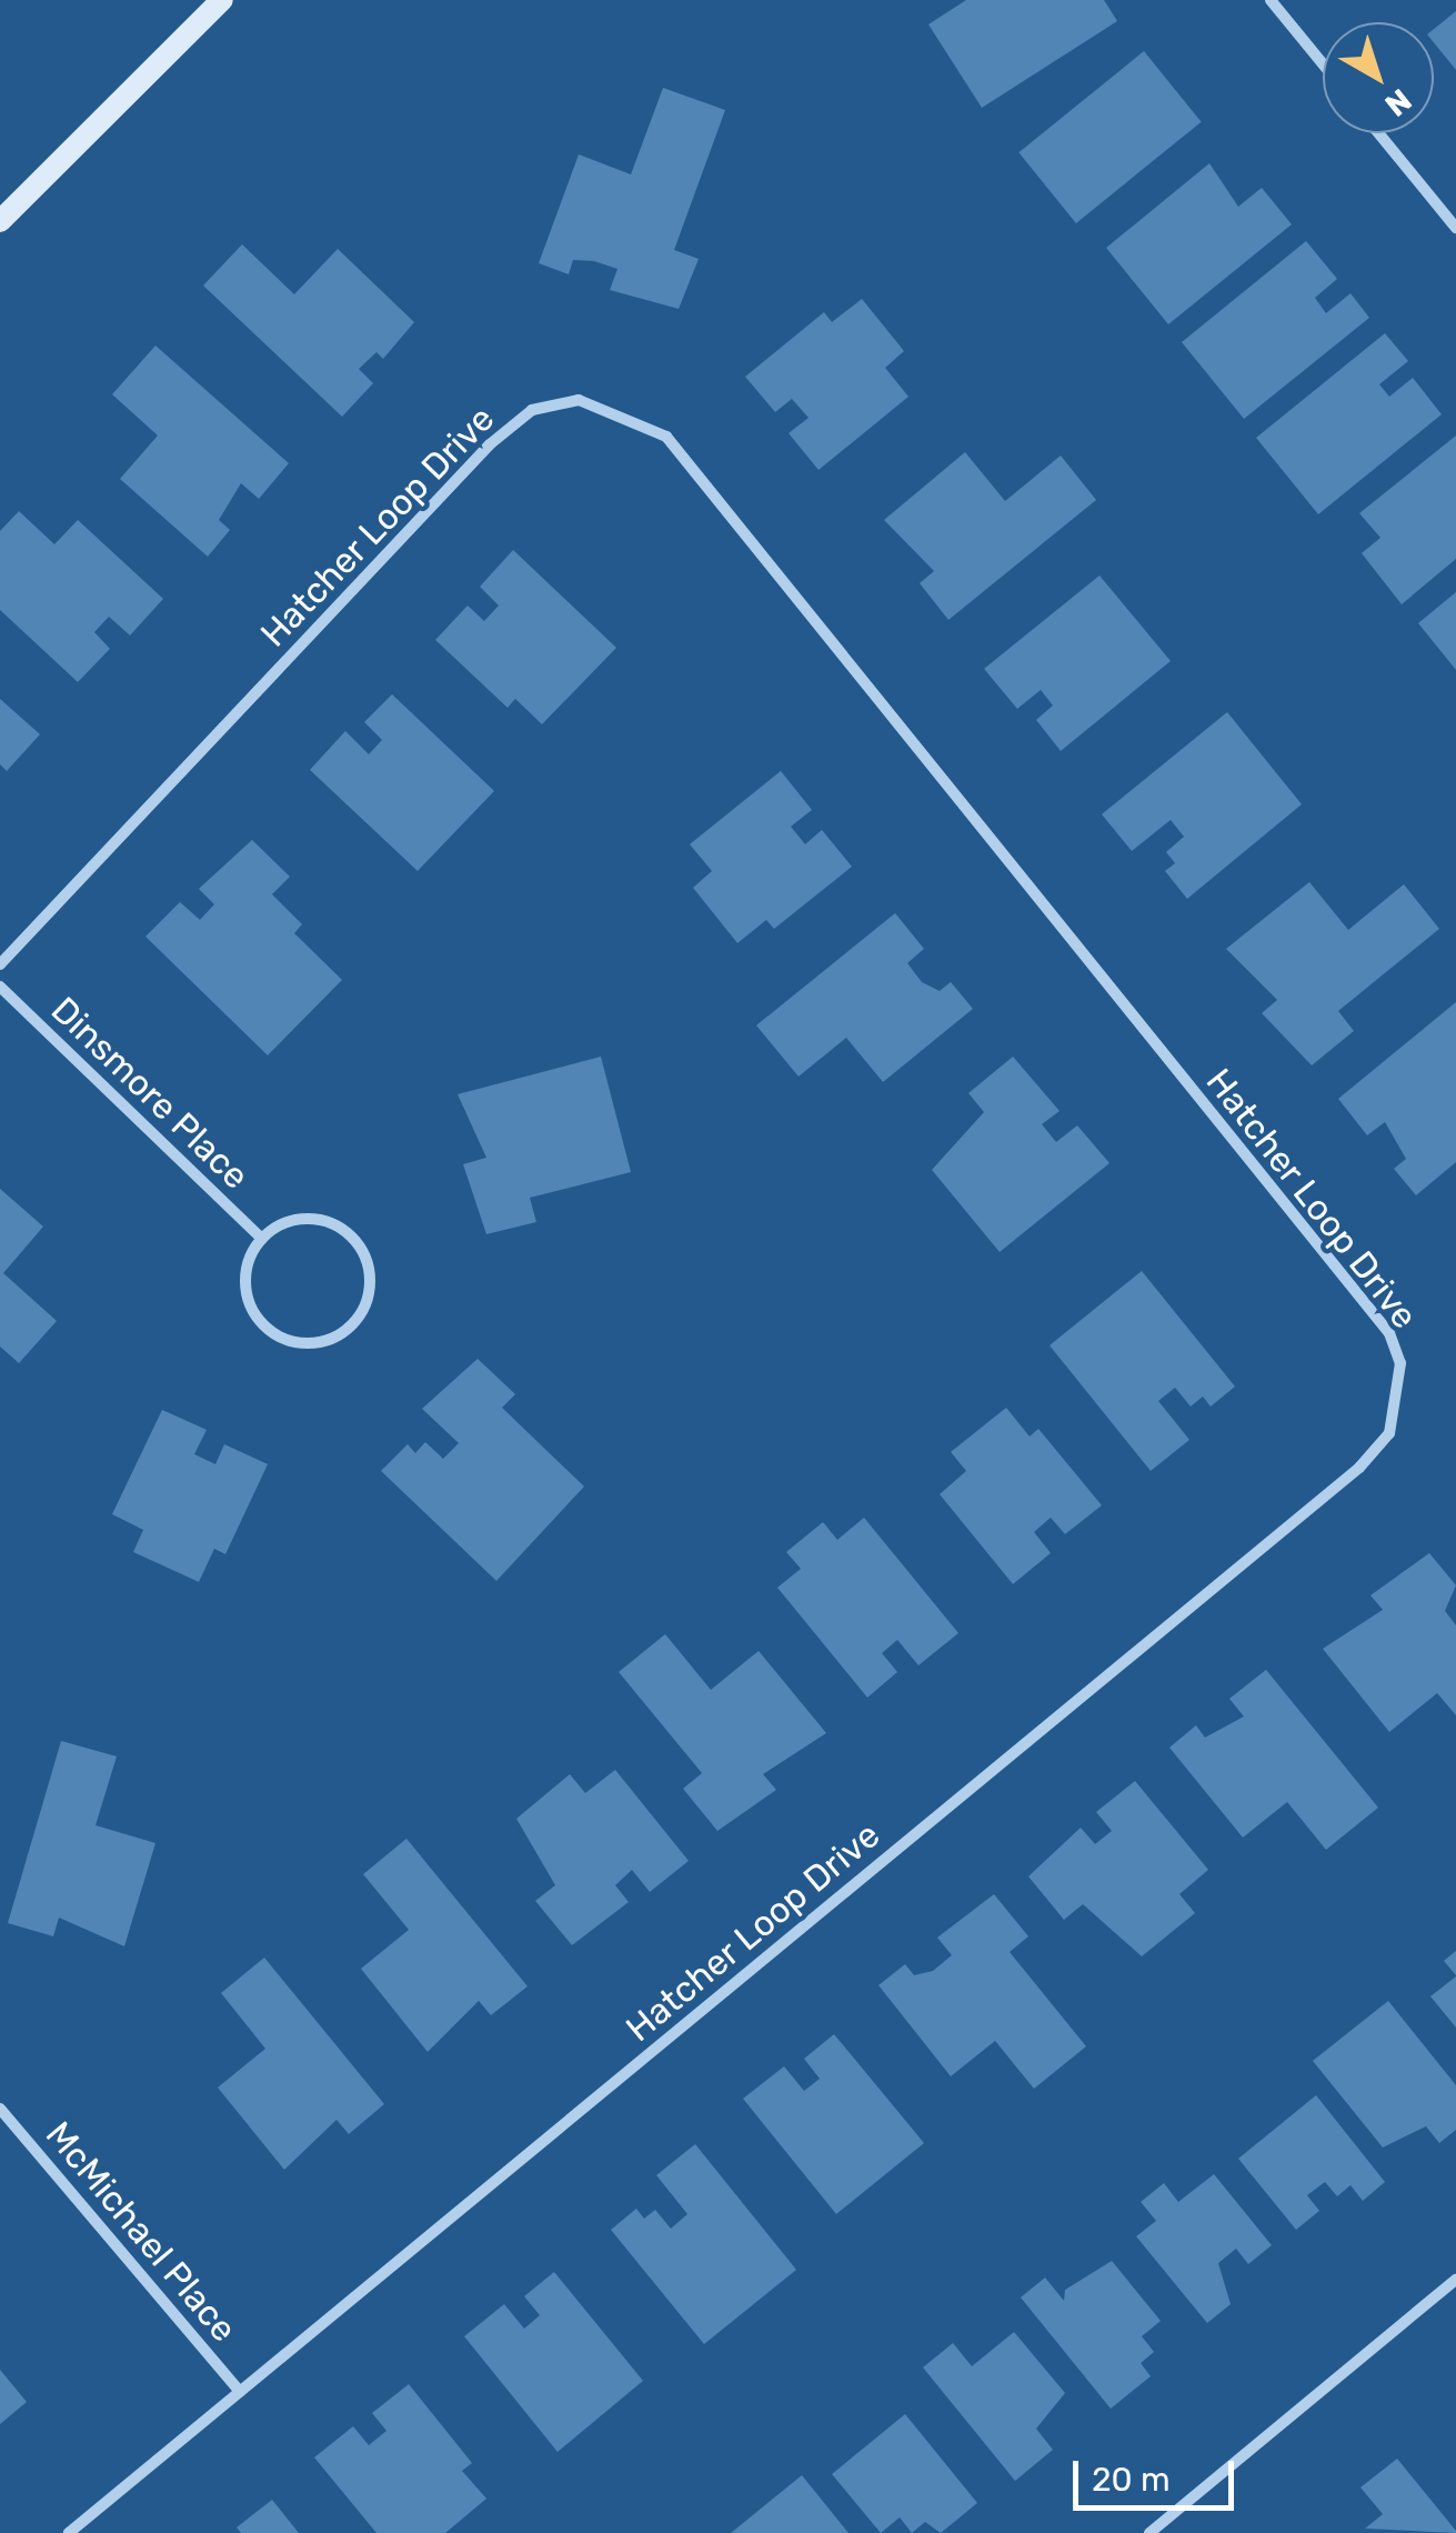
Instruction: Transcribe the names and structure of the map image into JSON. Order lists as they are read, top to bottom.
{
  "streets": {
    "street": ["Hatcher Loop Drive", "Dinsmore Place", "McMichael Place"]
  },
  "crossings": [
    ["Hatcher Loop Drive", "McMichael Place"]
  ],
  "scale_bar": "20 m",
  "north": "bottom right"
}
